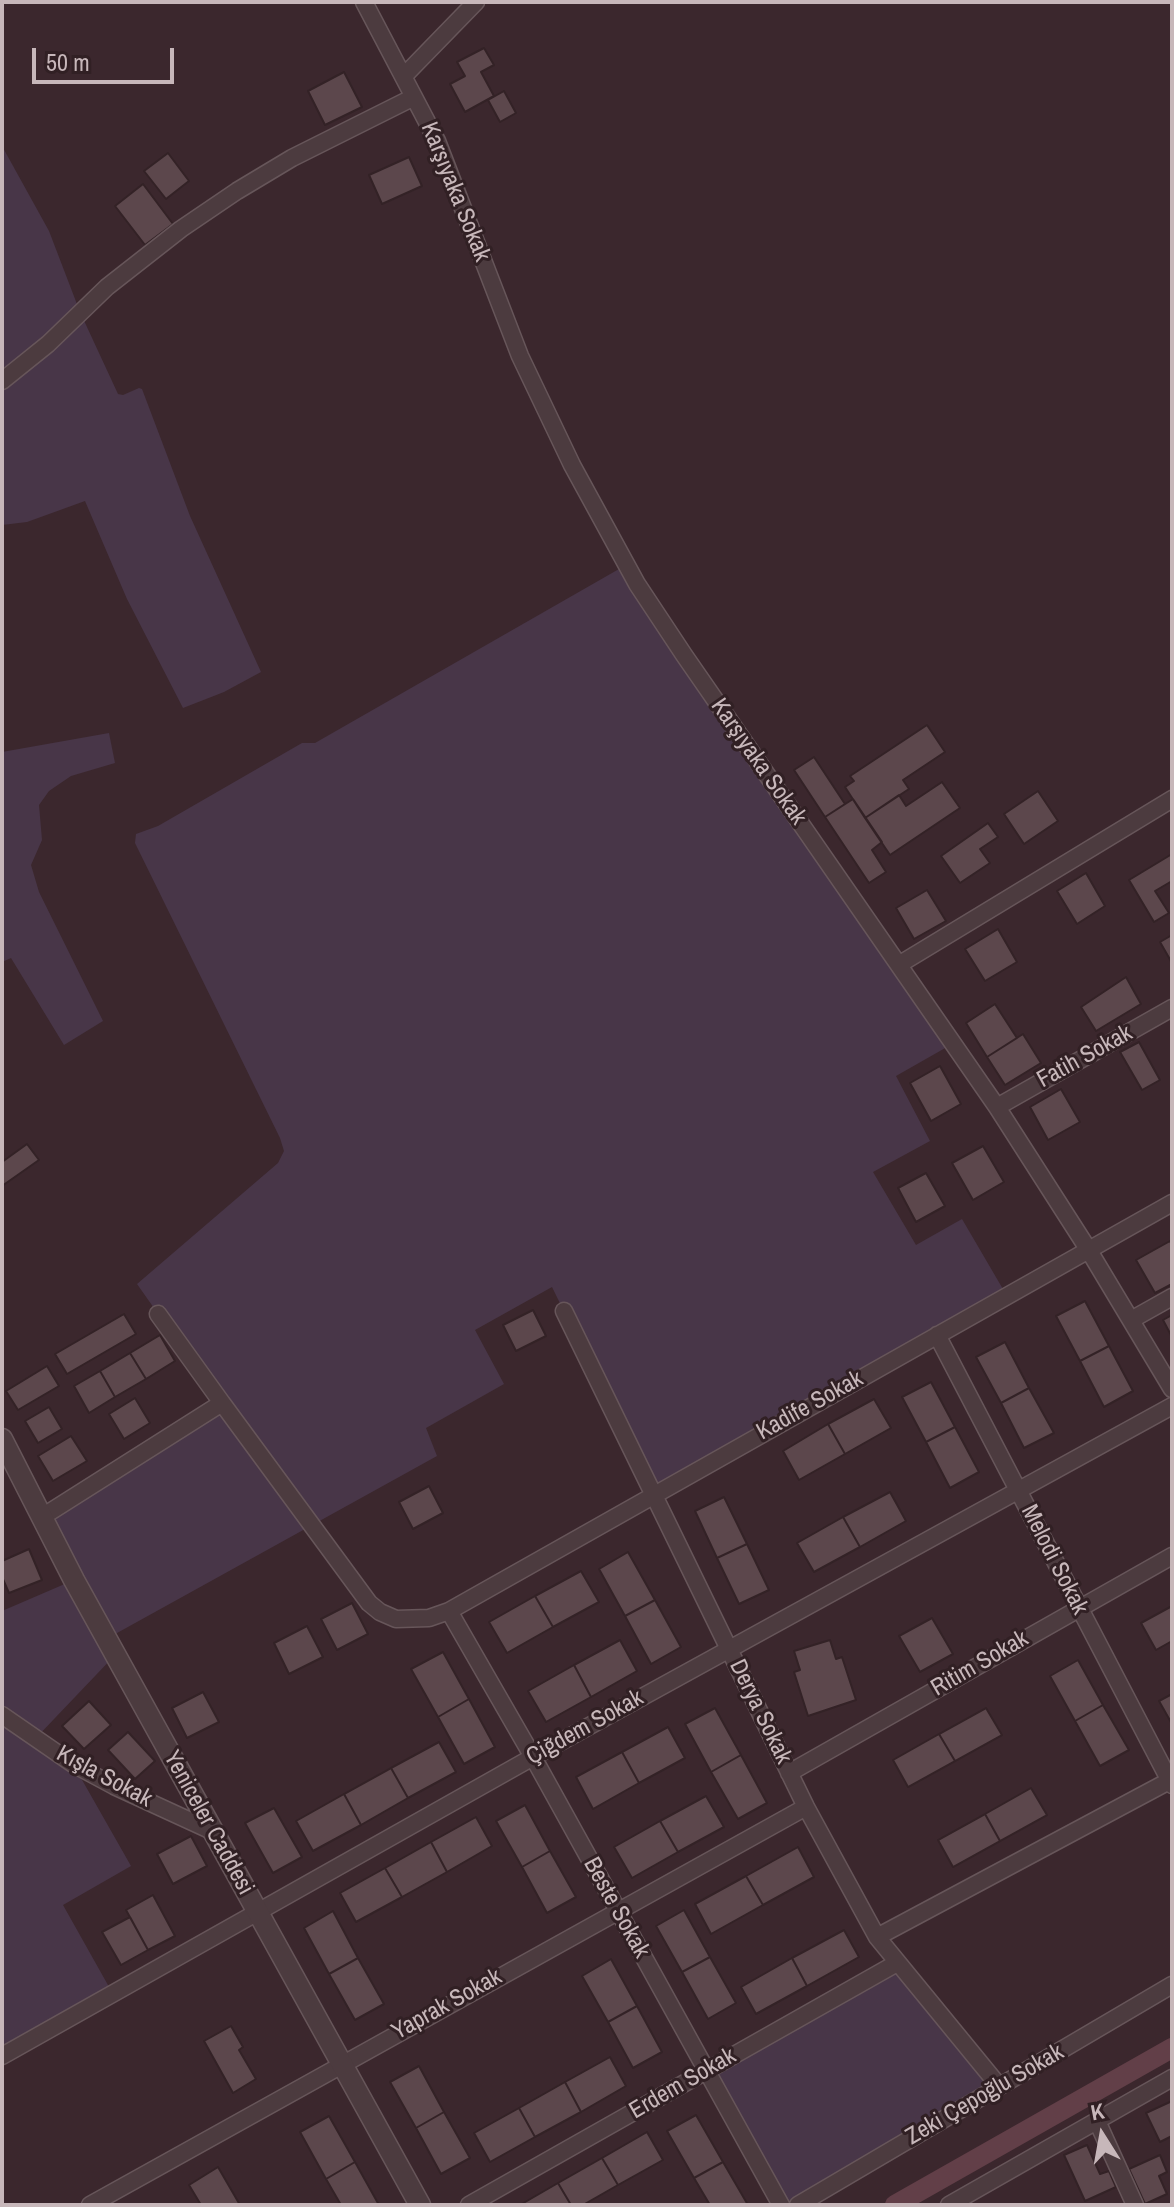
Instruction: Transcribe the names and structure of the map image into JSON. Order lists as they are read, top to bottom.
{
  "streets": {
    "street": [
      "Karşıyaka Sokak",
      "Fatih Sokak",
      "Kadife Sokak",
      "Melodi Sokak",
      "Ritim Sokak",
      "Derya Sokak",
      "Çiğdem Sokak",
      "Kışla Sokak",
      "Yeniceler Caddesi",
      "Beste Sokak",
      "Yaprak Sokak",
      "Erdem Sokak",
      "Zeki Çepoğlu Sokak"
    ]
  },
  "crossings": [
    ["Karşıyaka Sokak", "Fatih Sokak"],
    ["Karşıyaka Sokak", "Kadife Sokak"],
    ["Kadife Sokak", "Melodi Sokak"],
    ["Kadife Sokak", "Derya Sokak"],
    ["Kadife Sokak", "Beste Sokak"],
    ["Melodi Sokak", "Ritim Sokak"],
    ["Melodi Sokak", "Çiğdem Sokak"],
    ["Ritim Sokak", "Derya Sokak"],
    ["Derya Sokak", "Çiğdem Sokak"],
    ["Derya Sokak", "Yaprak Sokak"],
    ["Derya Sokak", "Erdem Sokak"],
    ["Derya Sokak", "Zeki Çepoğlu Sokak"],
    ["Çiğdem Sokak", "Yeniceler Caddesi"],
    ["Çiğdem Sokak", "Beste Sokak"],
    ["Kışla Sokak", "Yeniceler Caddesi"],
    ["Yeniceler Caddesi", "Yaprak Sokak"],
    ["Beste Sokak", "Yaprak Sokak"],
    ["Beste Sokak", "Erdem Sokak"]
  ],
  "scale_bar": "50 m",
  "north": "top"
}
